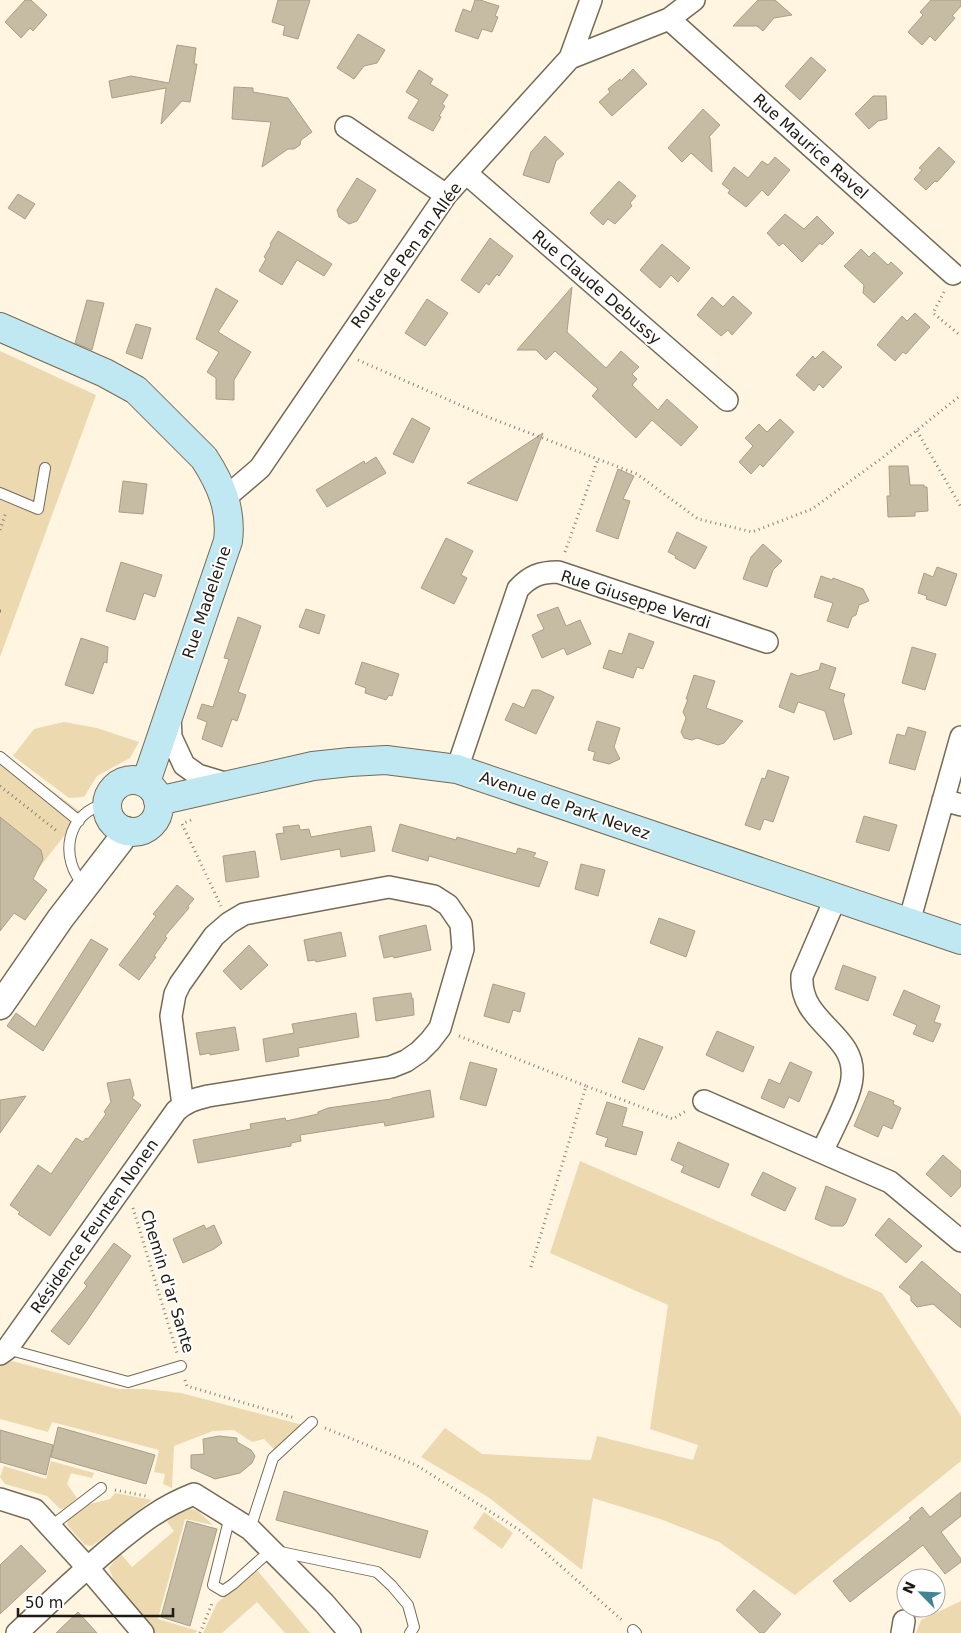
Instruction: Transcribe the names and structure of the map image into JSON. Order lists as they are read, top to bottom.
{
  "streets": {
    "main road": ["Rue Madeleine", "Avenue de Park Nevez"],
    "street": [
      "Rue Maurice Ravel",
      "Route de Pen an Allée",
      "Rue Claude Debussy",
      "Rue Giuseppe Verdi",
      "Résidence Feunten Nonen"
    ],
    "path": ["Chemin d'ar Sante"]
  },
  "crossings": [
    ["Rue Maurice Ravel", "Route de Pen an Allée"],
    ["Route de Pen an Allée", "Rue Claude Debussy"],
    ["Route de Pen an Allée", "Rue Madeleine"],
    ["Rue Giuseppe Verdi", "Avenue de Park Nevez"],
    ["Rue Madeleine", "Avenue de Park Nevez"],
    ["Résidence Feunten Nonen", "Chemin d'ar Sante"]
  ],
  "scale_bar": "50 m",
  "north": "top left"
}
